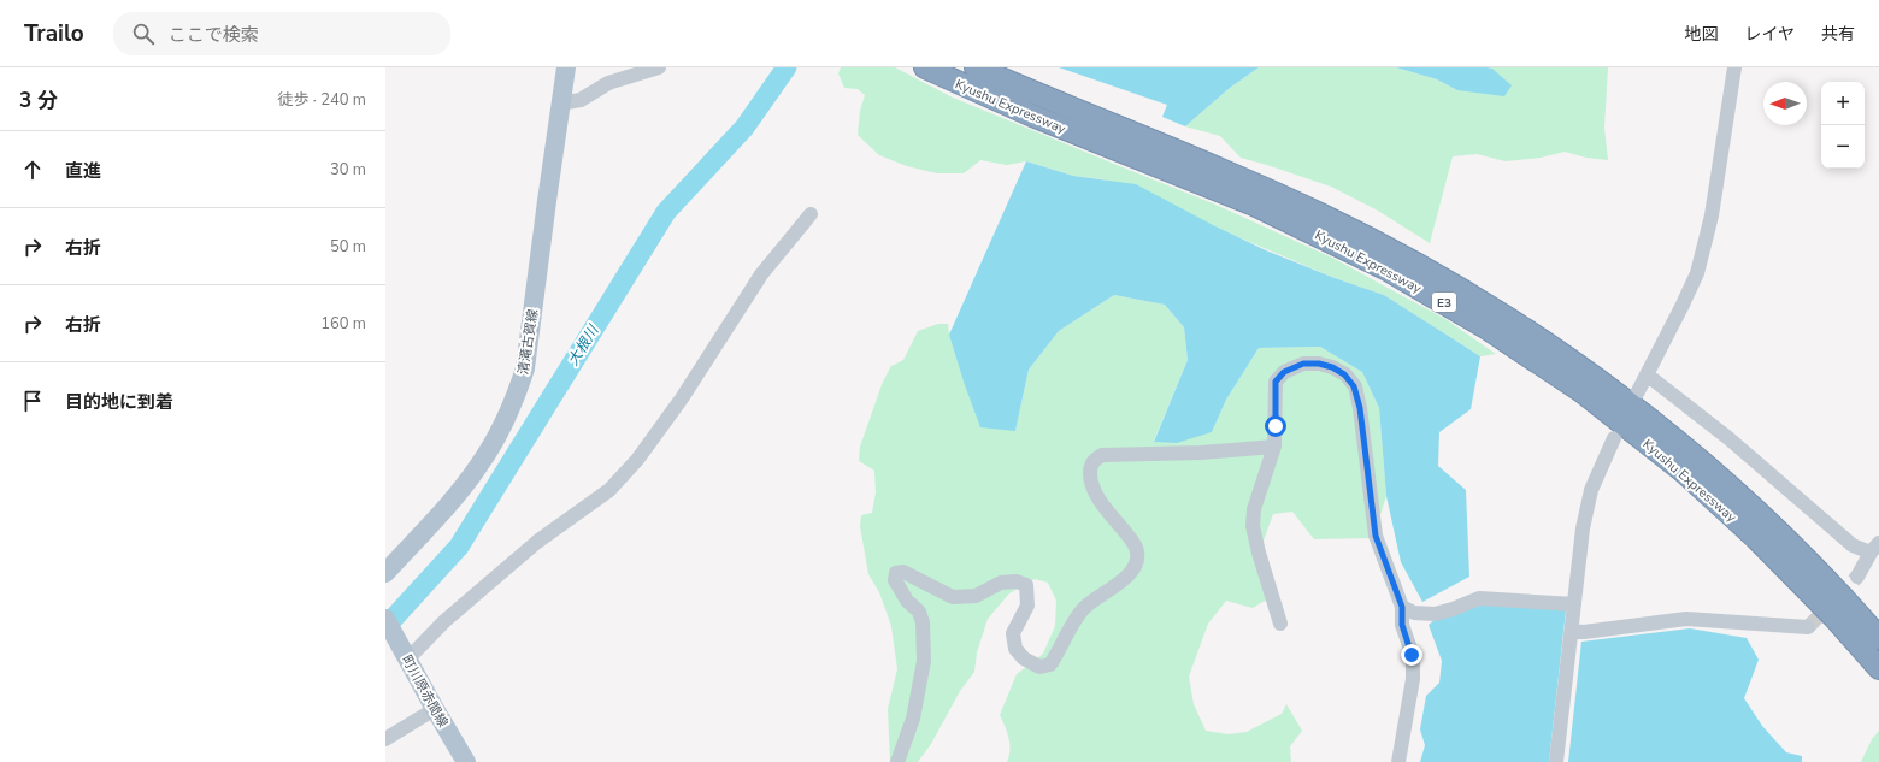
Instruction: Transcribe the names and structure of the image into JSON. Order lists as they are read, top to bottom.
{
  "streets": {
    "highway": ["Kyushu Expressway", "E3"],
    "main road": ["清滝古賀線", "町川原赤間線"]
  },
  "water": ["大根川"],
  "north": "left",
  "page": {
    "header": "Trailo",
    "search": "ここで検索",
    "nav": ["地図", "レイヤ", "共有"],
    "heading": ["3 分", "徒歩 · 240 m"],
    "map_buttons": ["+", "−"],
    "list": [
      ["直進", "30 m"],
      ["右折", "50 m"],
      ["右折", "160 m"],
      "目的地に到着"
    ]
  }
}
